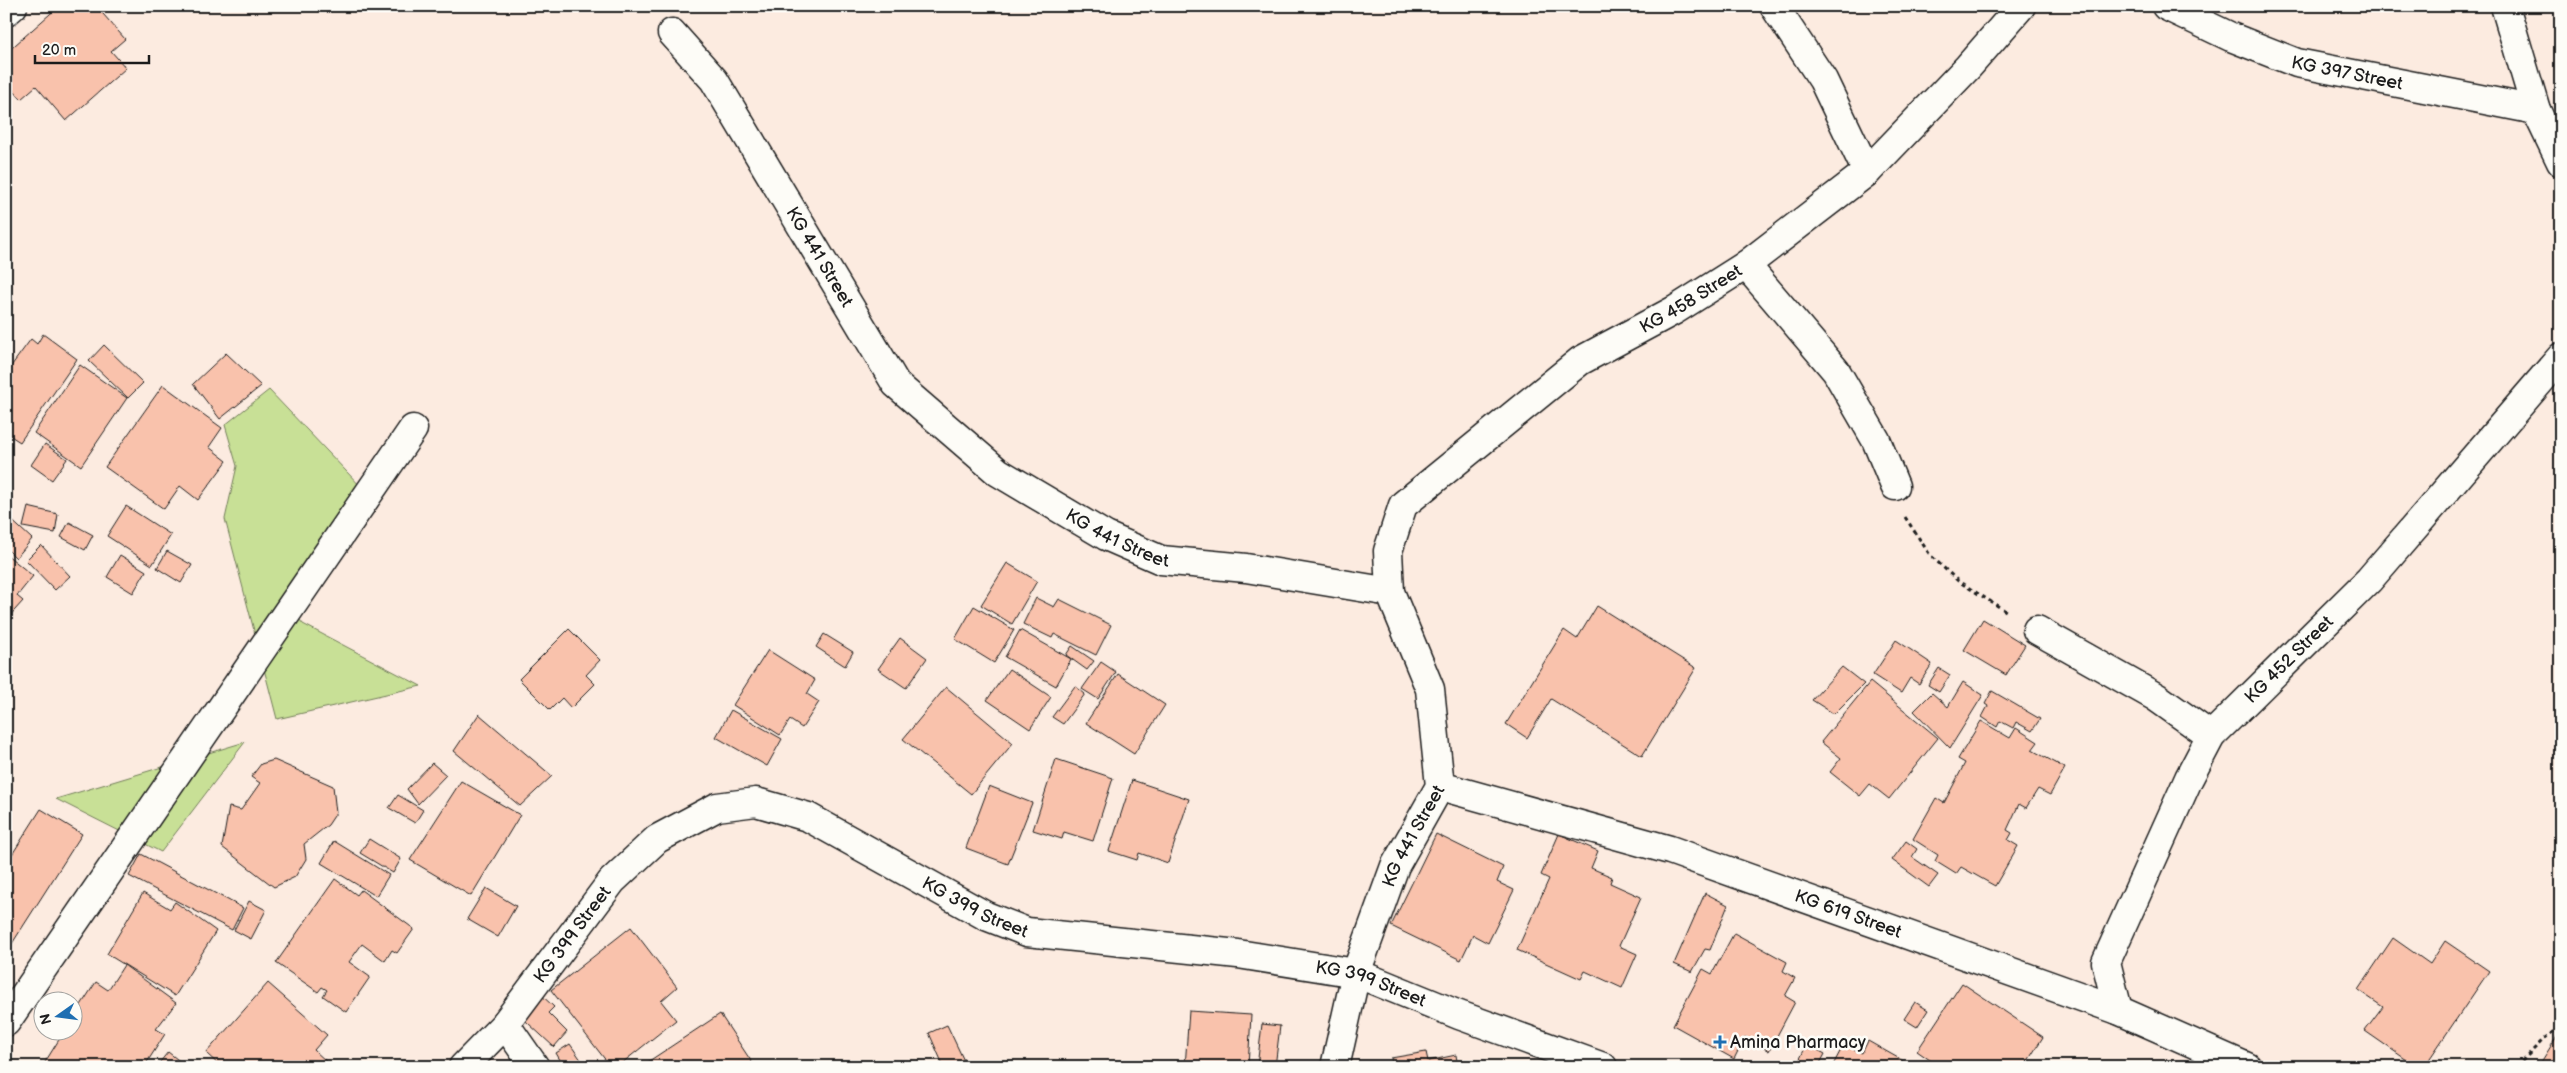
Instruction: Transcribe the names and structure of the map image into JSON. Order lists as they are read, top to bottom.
{
  "streets": {
    "street": [
      "KG 397 Street",
      "KG 441 Street",
      "KG 458 Street",
      "KG 452 Street",
      "KG 399 Street",
      "KG 619 Street"
    ]
  },
  "crossings": [
    ["KG 441 Street", "KG 458 Street"],
    ["KG 441 Street", "KG 399 Street"],
    ["KG 441 Street", "KG 619 Street"],
    ["KG 452 Street", "KG 619 Street"]
  ],
  "places": {
    "health": ["Amina Pharmacy"]
  },
  "scale_bar": "20 m",
  "north": "left"
}
